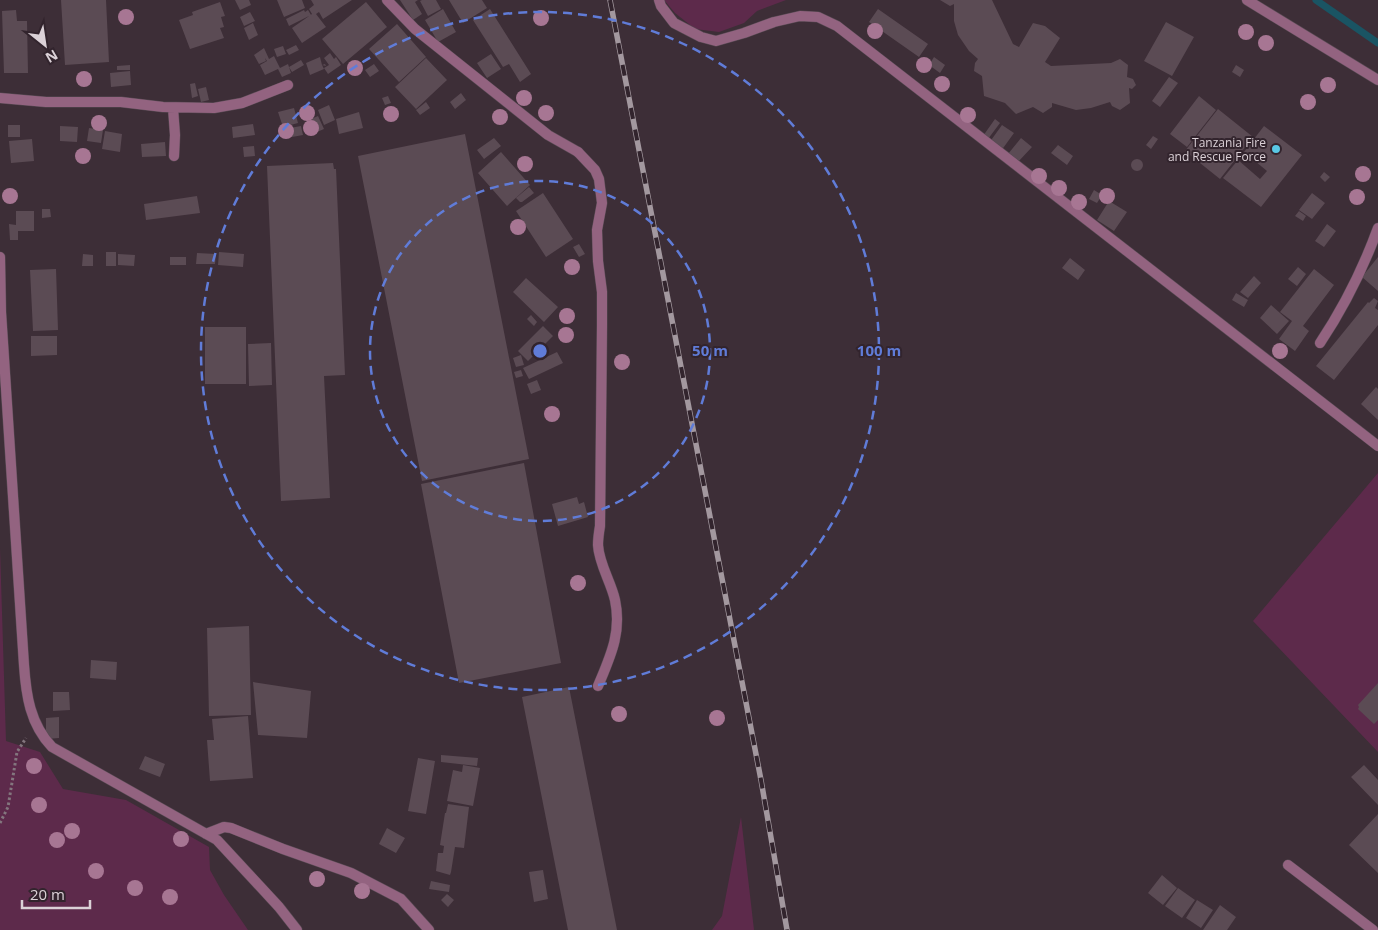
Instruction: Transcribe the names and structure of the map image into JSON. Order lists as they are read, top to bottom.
{
  "places": ["Tanzania Fire and Rescue Force"],
  "scale_bar": "20 m",
  "north": "bottom right",
  "rings": ["50 m", "100 m"]
}
